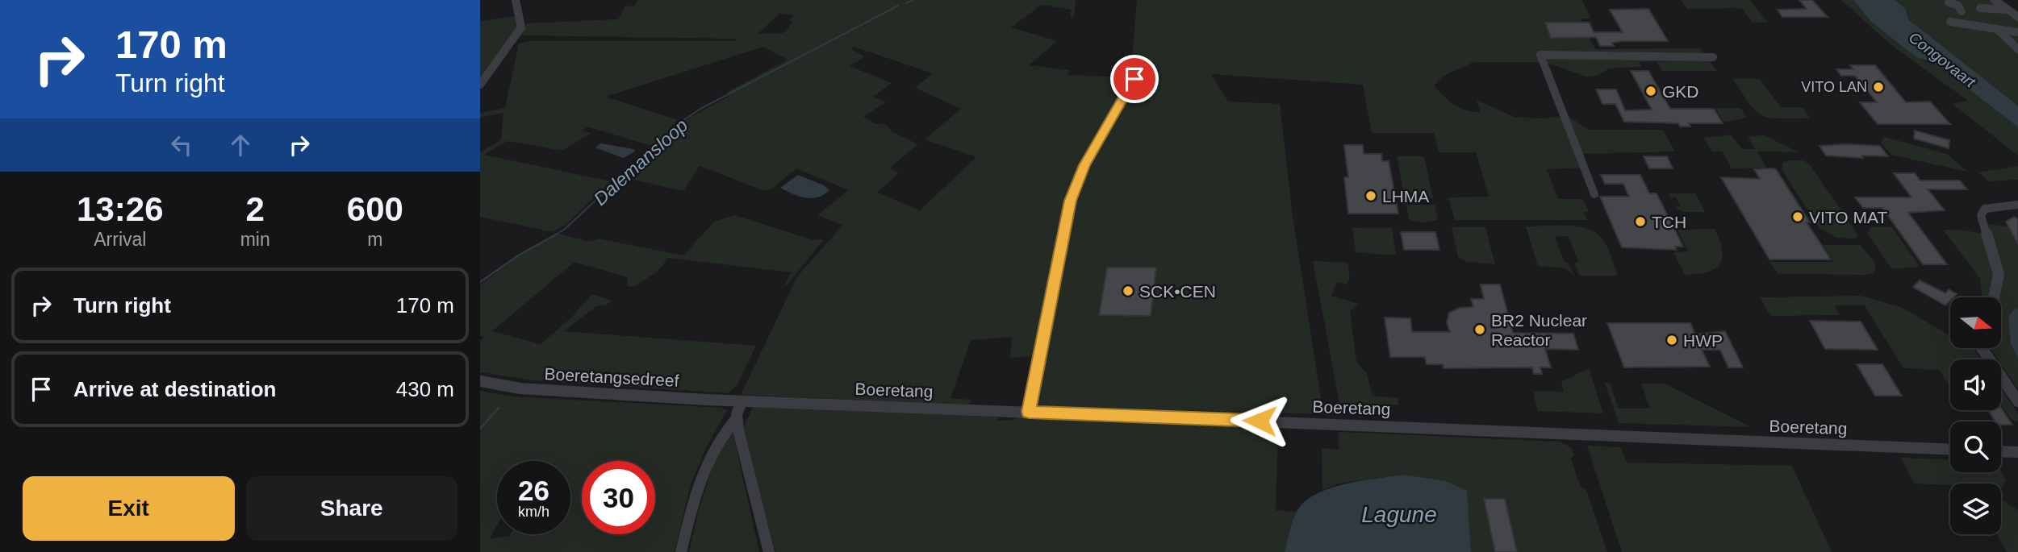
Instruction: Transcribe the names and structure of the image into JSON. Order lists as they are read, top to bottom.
{
  "streets": {
    "street": ["Boeretangsedreef", "Boeretang"]
  },
  "crossings": [
    ["Boeretangsedreef", "Boeretang"]
  ],
  "water": ["Congovaart", "Dalemansloop", "Lagune"],
  "places": [
    "VITO LAN",
    "GKD",
    "LHMA",
    "VITO MAT",
    "TCH",
    "SCK•CEN",
    "BR2 Nuclear Reactor",
    "HWP"
  ],
  "north": "right",
  "page": {
    "turn": ["170 m", "Turn right"],
    "eta": [
      "13:26",
      "Arrival",
      "2",
      "min",
      "600",
      "m"
    ],
    "list": [
      {
        "name": "Turn right",
        "value": "170 m"
      },
      {
        "name": "Arrive at destination",
        "value": "430 m"
      }
    ],
    "speed": "26 km/h",
    "limit": "30",
    "buttons": ["Exit", "Share"]
  }
}
